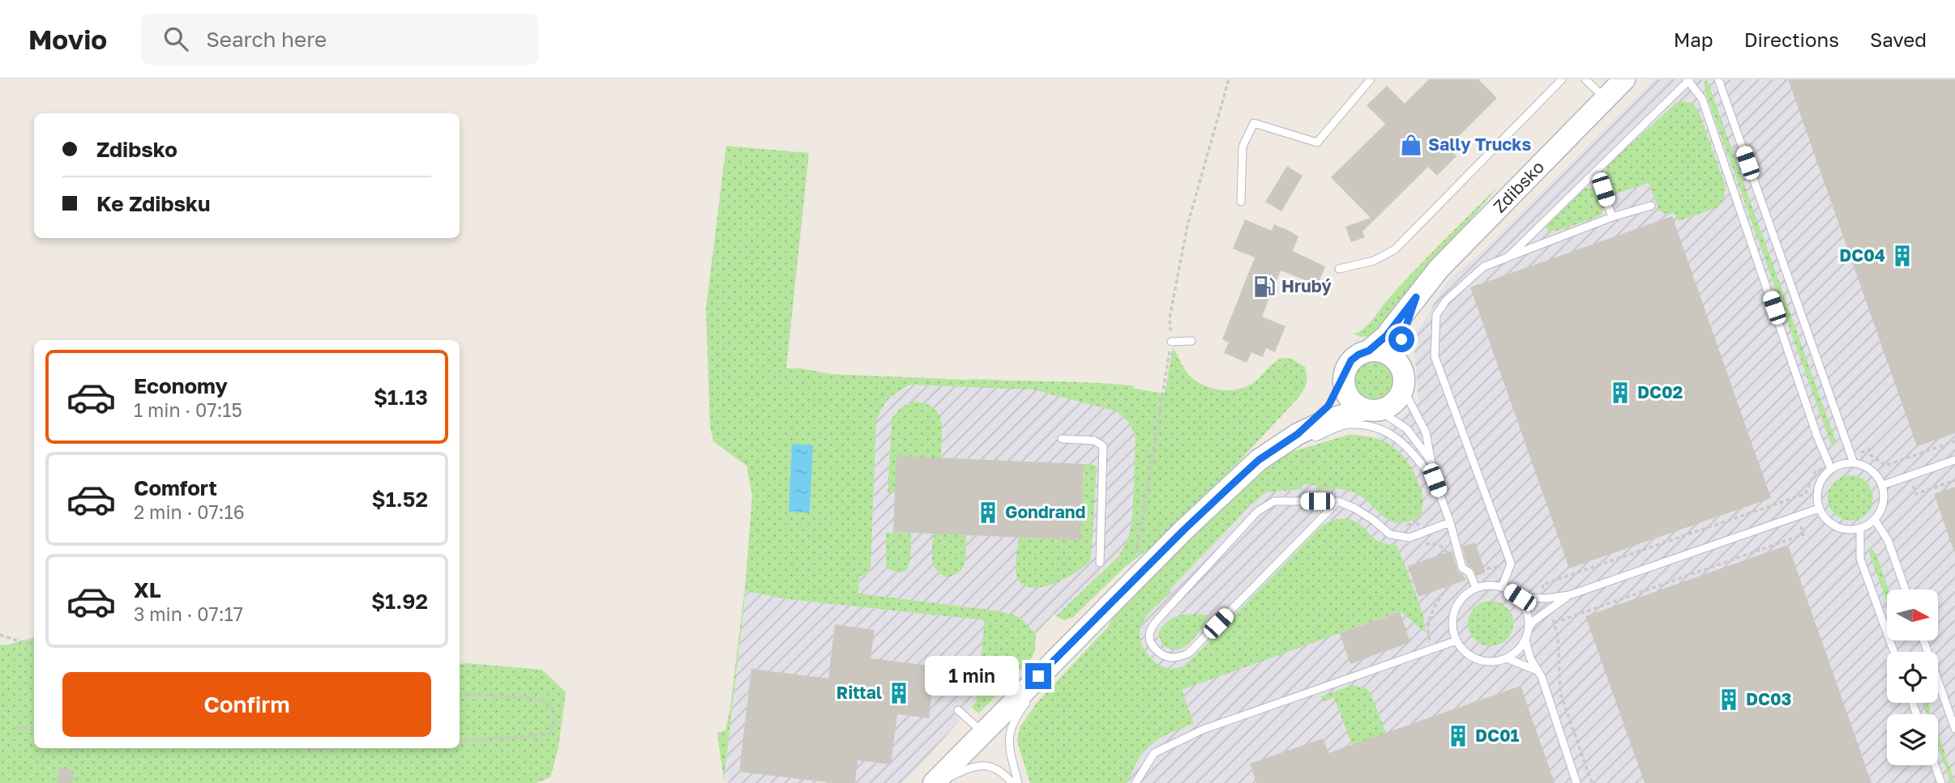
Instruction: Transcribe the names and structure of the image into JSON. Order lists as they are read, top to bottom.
{
  "streets": {
    "main road": ["Zdibsko"]
  },
  "places": {
    "shop": ["Sally Trucks"],
    "building": [
      "DC04",
      "DC02",
      "Gondrand",
      "Rittal",
      "DC03",
      "DC01"
    ],
    "fuel station": ["Hrubý"]
  },
  "north": "right",
  "page": {
    "header": "Movio",
    "search": "Search here",
    "nav": ["Map", "Directions", "Saved"],
    "banner": ["Zdibsko", "Ke Zdibsku"],
    "list": [
      {
        "name": "Economy",
        "note": "1 min · 07:15",
        "value": "$1.13"
      },
      {
        "name": "Comfort",
        "note": "2 min · 07:16",
        "value": "$1.52"
      },
      {
        "name": "XL",
        "note": "3 min · 07:17",
        "value": "$1.92"
      }
    ],
    "bubble": "1 min",
    "buttons": "Confirm"
  }
}
